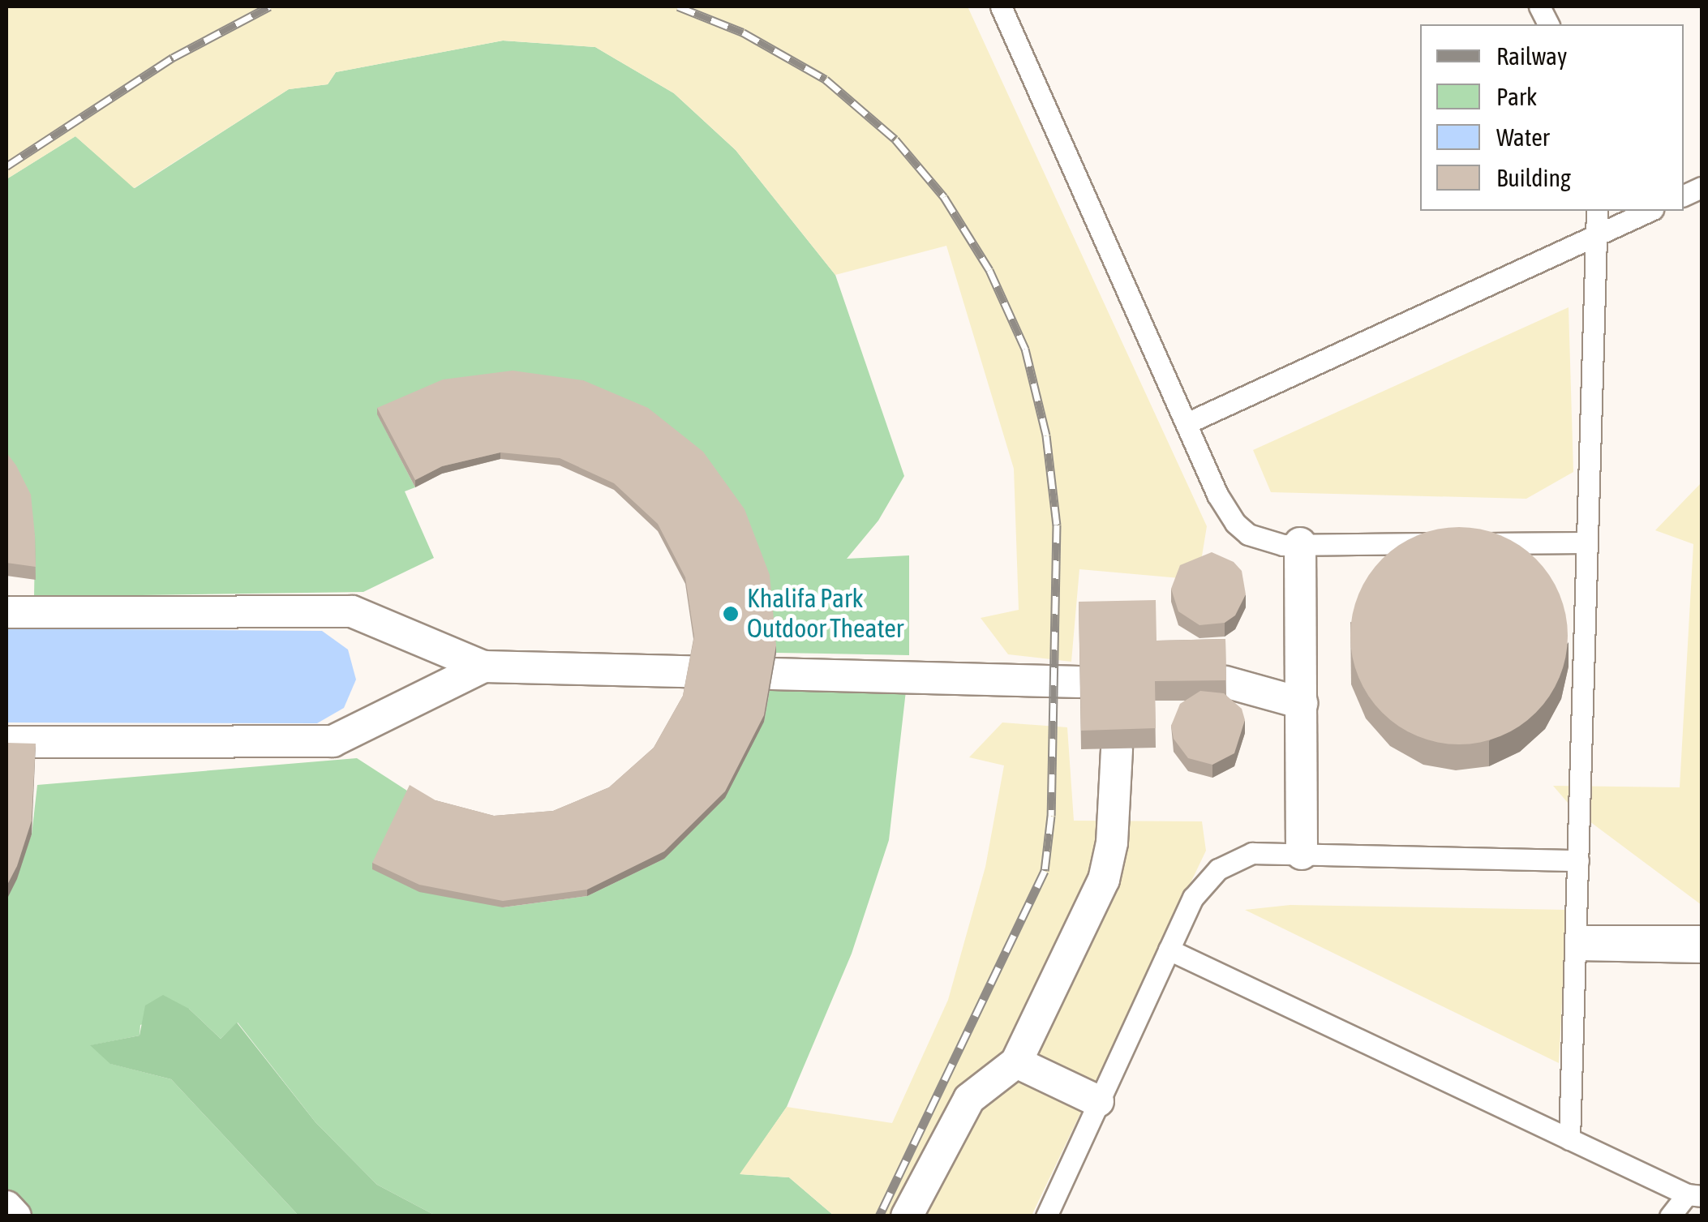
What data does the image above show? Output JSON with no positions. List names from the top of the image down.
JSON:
{
  "places": ["Khalifa Park Outdoor Theater"],
  "legend": [
    "Railway",
    "Park",
    "Water",
    "Building"
  ]
}
